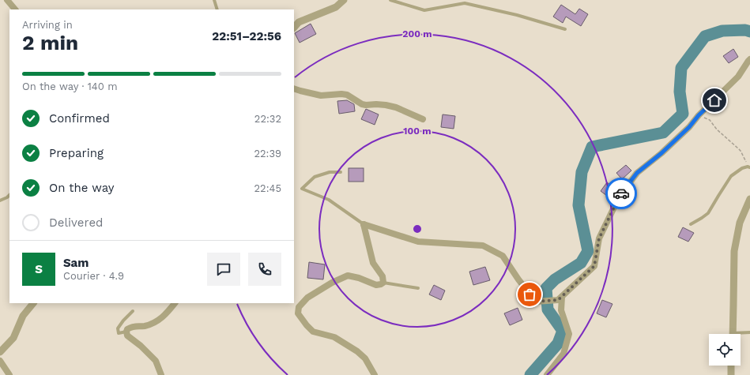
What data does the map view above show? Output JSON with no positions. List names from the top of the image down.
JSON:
{
  "page": {
    "heading": ["2 min", "Arriving in", "22:51–22:56"],
    "panel": ["Sam", "Courier · 4.9"],
    "bar": "On the way · 140 m",
    "list": [
      ["Confirmed", "22:32"],
      ["Preparing", "22:39"],
      ["On the way", "22:45"],
      "Delivered"
    ],
    "round": "S"
  },
  "rings": ["200 m", "100 m"]
}
